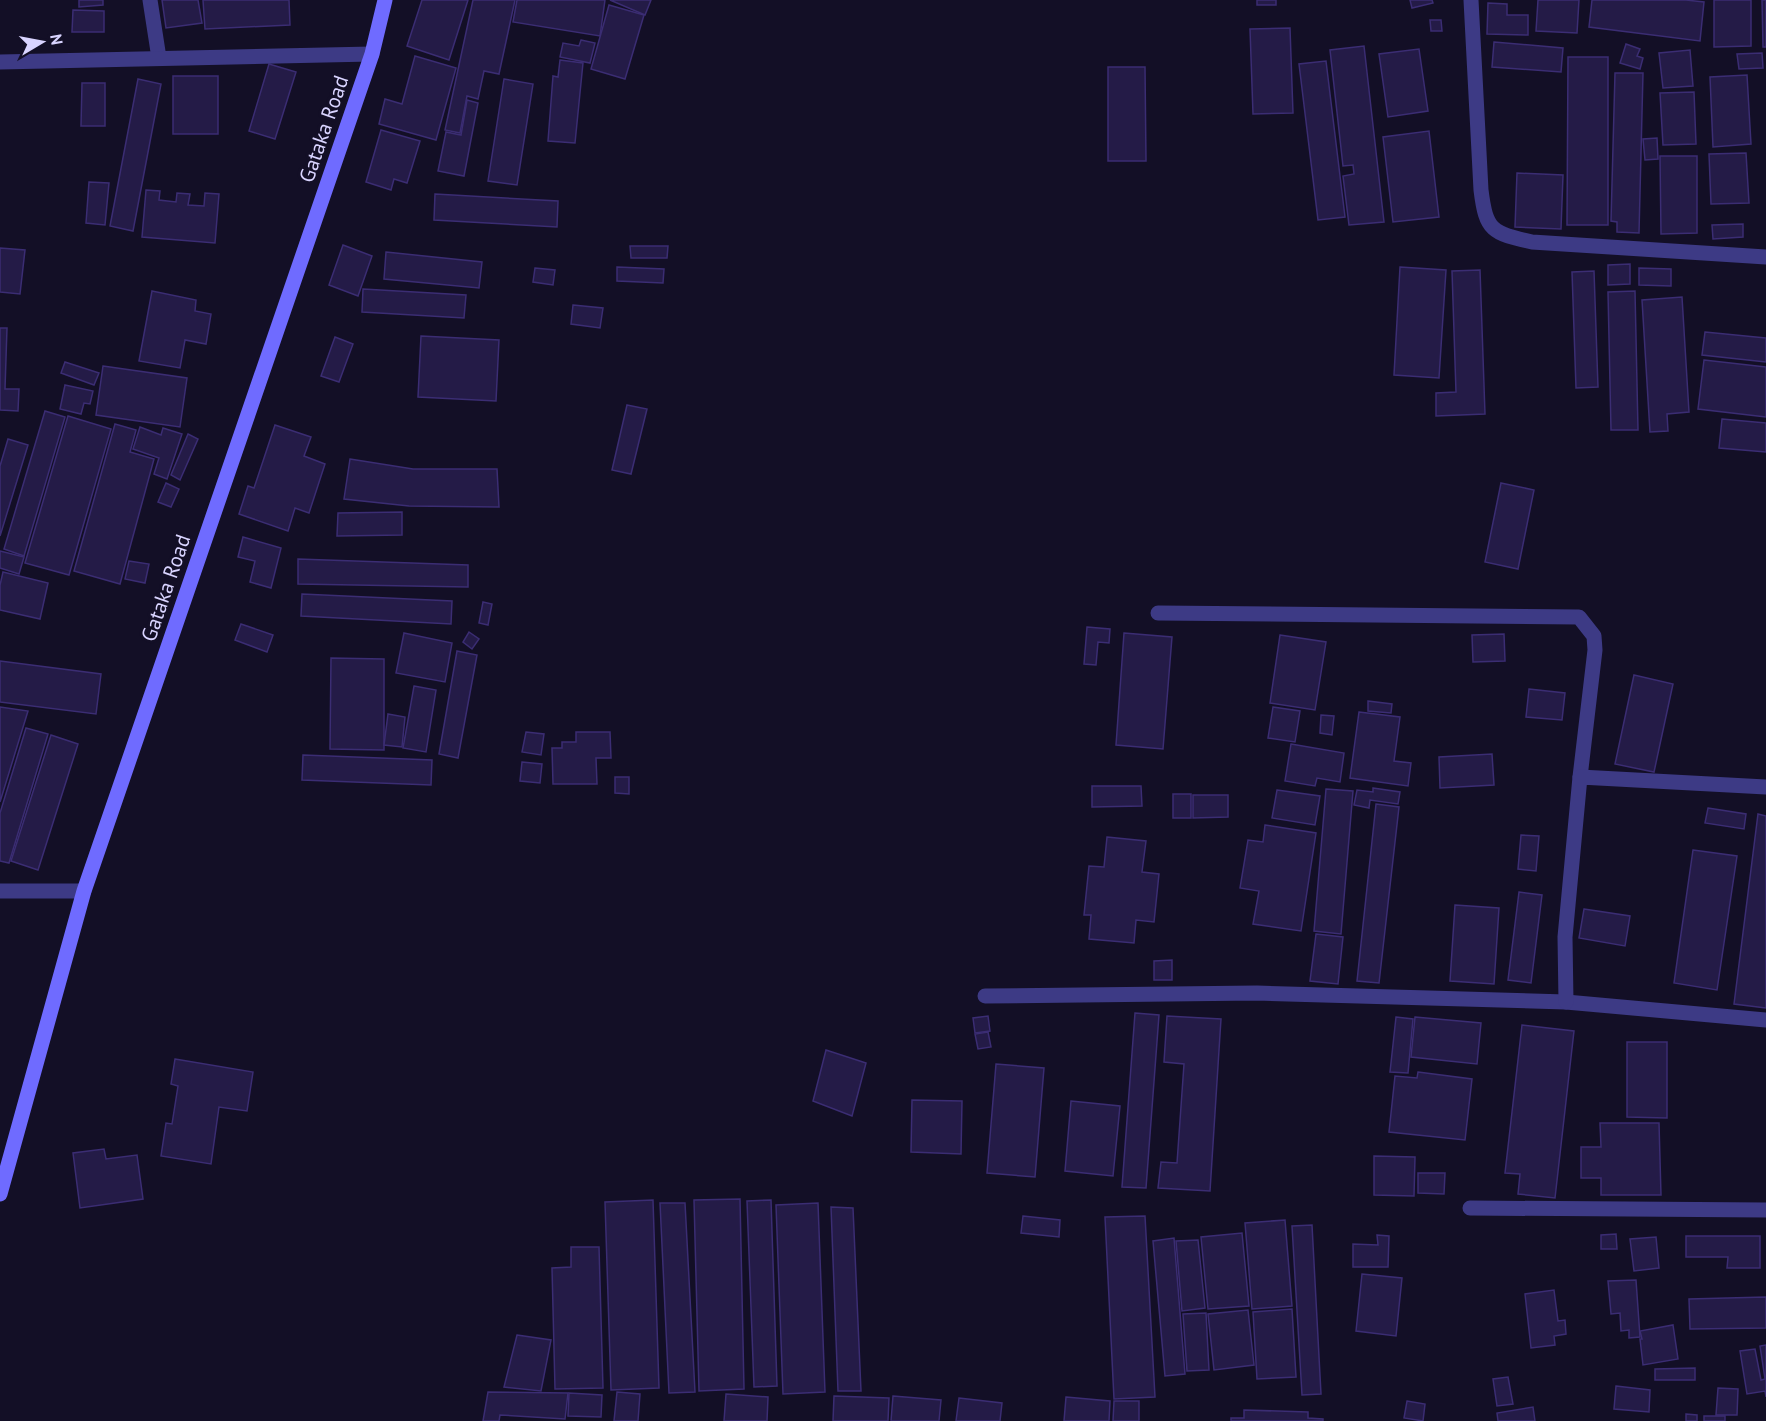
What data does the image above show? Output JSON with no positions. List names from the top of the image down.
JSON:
{
  "streets": {
    "street": ["Gataka Road"]
  },
  "north": "right"
}
